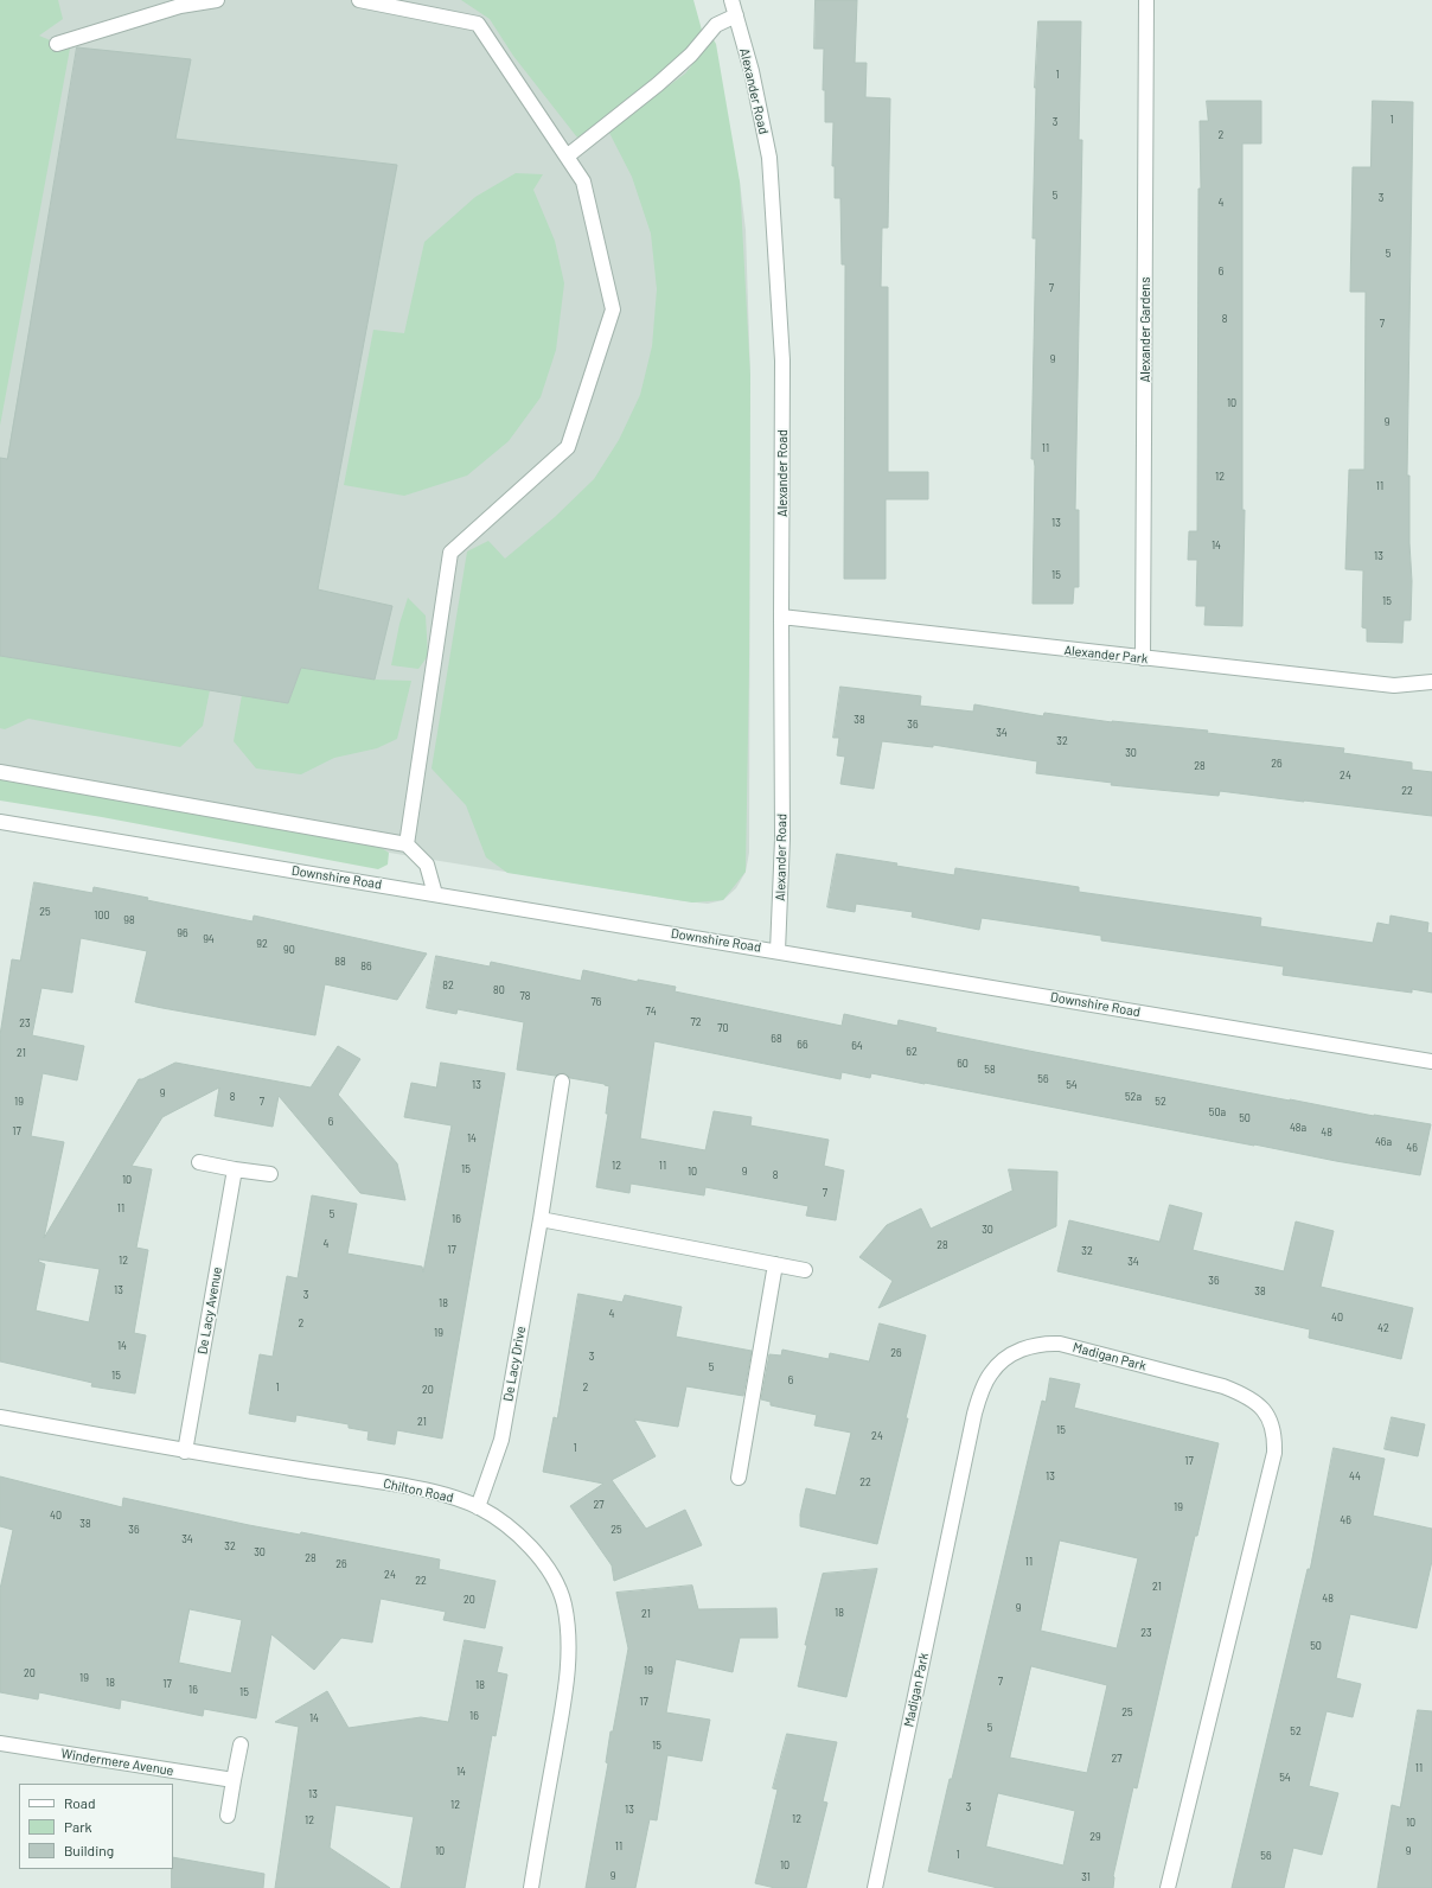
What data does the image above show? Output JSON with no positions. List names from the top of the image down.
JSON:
{
  "streets": {
    "street": [
      "Alexander Road",
      "Alexander Gardens",
      "Alexander Park",
      "Downshire Road",
      "De Lacy Avenue",
      "Madigan Park",
      "De Lacy Drive",
      "Chilton Road",
      "Windermere Avenue"
    ]
  },
  "crossings": [
    ["Alexander Road", "Alexander Park"],
    ["Alexander Road", "Downshire Road"],
    ["Alexander Gardens", "Alexander Park"],
    ["De Lacy Avenue", "Chilton Road"],
    ["De Lacy Drive", "Chilton Road"]
  ],
  "house_numbers": [
    "1",
    "1",
    "3",
    "2",
    "5",
    "3",
    "4",
    "5",
    "6",
    "7",
    "8",
    "7",
    "9",
    "10",
    "9",
    "11",
    "12",
    "11",
    "13",
    "14",
    "13",
    "15",
    "15",
    "38",
    "36",
    "34",
    "32",
    "30",
    "26",
    "28",
    "24",
    "22",
    "25",
    "100",
    "98",
    "96",
    "94",
    "92",
    "90",
    "88",
    "86",
    "82",
    "80",
    "78",
    "76",
    "74",
    "72",
    "23",
    "70",
    "68",
    "66",
    "64",
    "62",
    "21",
    "60",
    "58",
    "56",
    "13",
    "54",
    "9",
    "8",
    "52a",
    "19",
    "7",
    "52",
    "50a",
    "50",
    "6",
    "48a",
    "17",
    "48",
    "14",
    "46a",
    "46",
    "12",
    "11",
    "15",
    "10",
    "9",
    "8",
    "10",
    "7",
    "11",
    "5",
    "16",
    "30",
    "4",
    "28",
    "17",
    "32",
    "12",
    "34",
    "36",
    "13",
    "38",
    "3",
    "18",
    "4",
    "40",
    "2",
    "42",
    "19",
    "14",
    "26",
    "3",
    "5",
    "15",
    "6",
    "1",
    "2",
    "20",
    "21",
    "15",
    "24",
    "1",
    "17",
    "13",
    "44",
    "22",
    "27",
    "19",
    "40",
    "46",
    "38",
    "36",
    "25",
    "34",
    "32",
    "30",
    "28",
    "11",
    "26",
    "24",
    "22",
    "21",
    "48",
    "20",
    "9",
    "18",
    "21",
    "23",
    "50",
    "19",
    "20",
    "19",
    "7",
    "18",
    "17",
    "18",
    "16",
    "15",
    "17",
    "25",
    "16",
    "14",
    "5",
    "52",
    "15",
    "27",
    "11",
    "14",
    "54",
    "13",
    "12",
    "3",
    "13",
    "12",
    "12",
    "10",
    "29",
    "11",
    "10",
    "9",
    "1",
    "56",
    "10",
    "9",
    "31"
  ],
  "legend": ["Road", "Park", "Building"]
}
